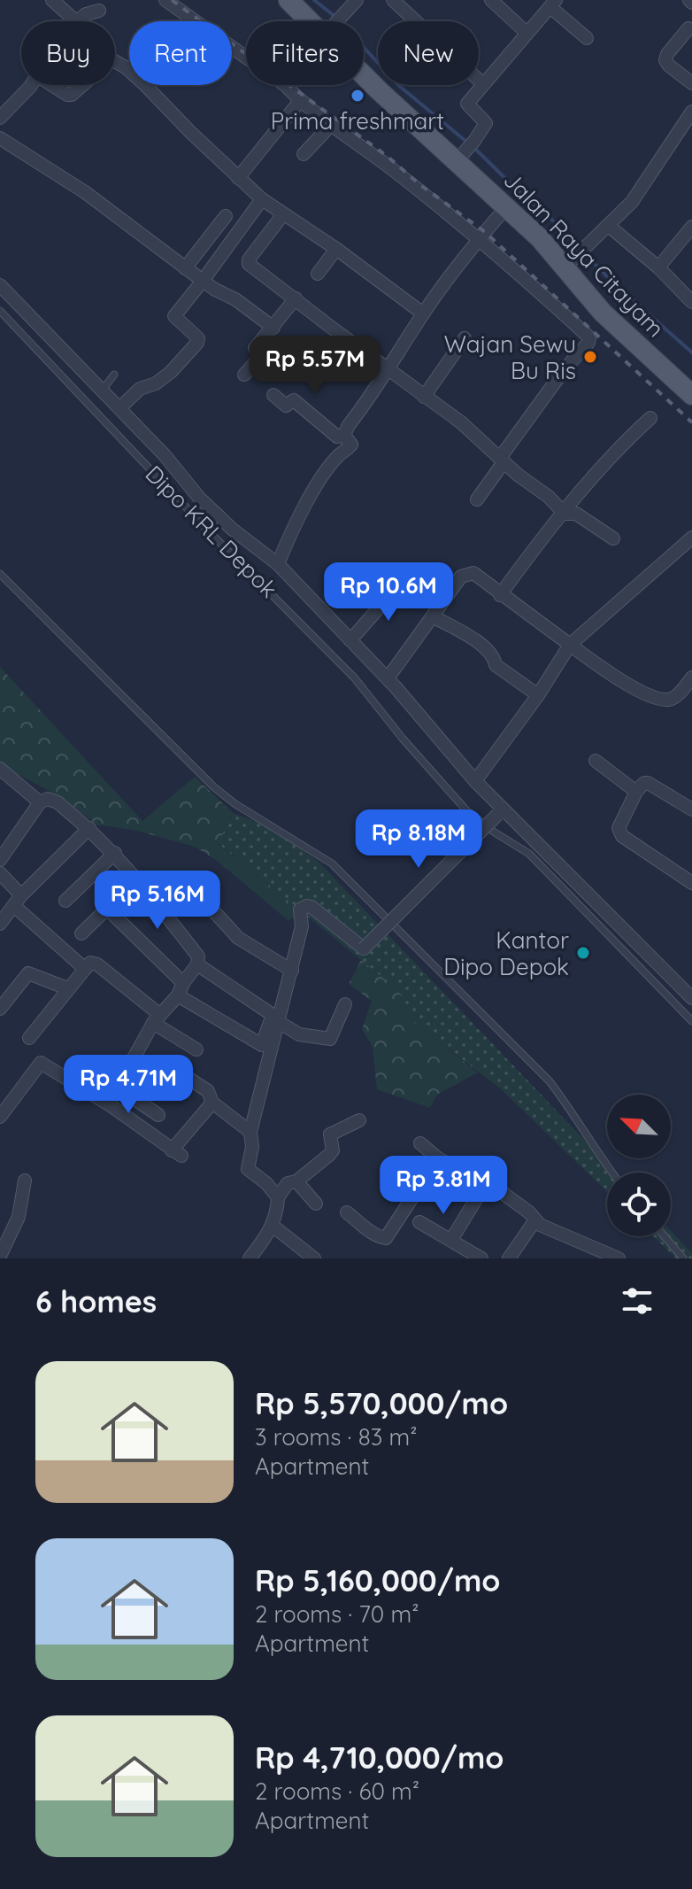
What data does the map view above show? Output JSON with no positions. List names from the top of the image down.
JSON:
{
  "streets": {
    "main road": ["Jalan Raya Citayam"],
    "lane": ["Dipo KRL Depok"]
  },
  "places": ["Prima freshmart", "Wajan Sewu Bu Ris", "Kantor Dipo Depok"],
  "north": "top left",
  "page": {
    "chip": [
      "Buy",
      "Rent",
      "Filters",
      "New"
    ],
    "price": [
      "Rp 5.57M",
      "Rp 10.6M",
      "Rp 8.18M",
      "Rp 5.16M",
      "Rp 4.71M",
      "Rp 3.81M"
    ],
    "heading": "6 homes",
    "list": [
      {
        "name": "Rp 5,570,000/mo",
        "note": "3 rooms · 83 m² · Apartment"
      },
      {
        "name": "Rp 5,160,000/mo",
        "note": "2 rooms · 70 m² · Apartment"
      },
      {
        "name": "Rp 4,710,000/mo",
        "note": "2 rooms · 60 m² · Apartment"
      }
    ]
  }
}
